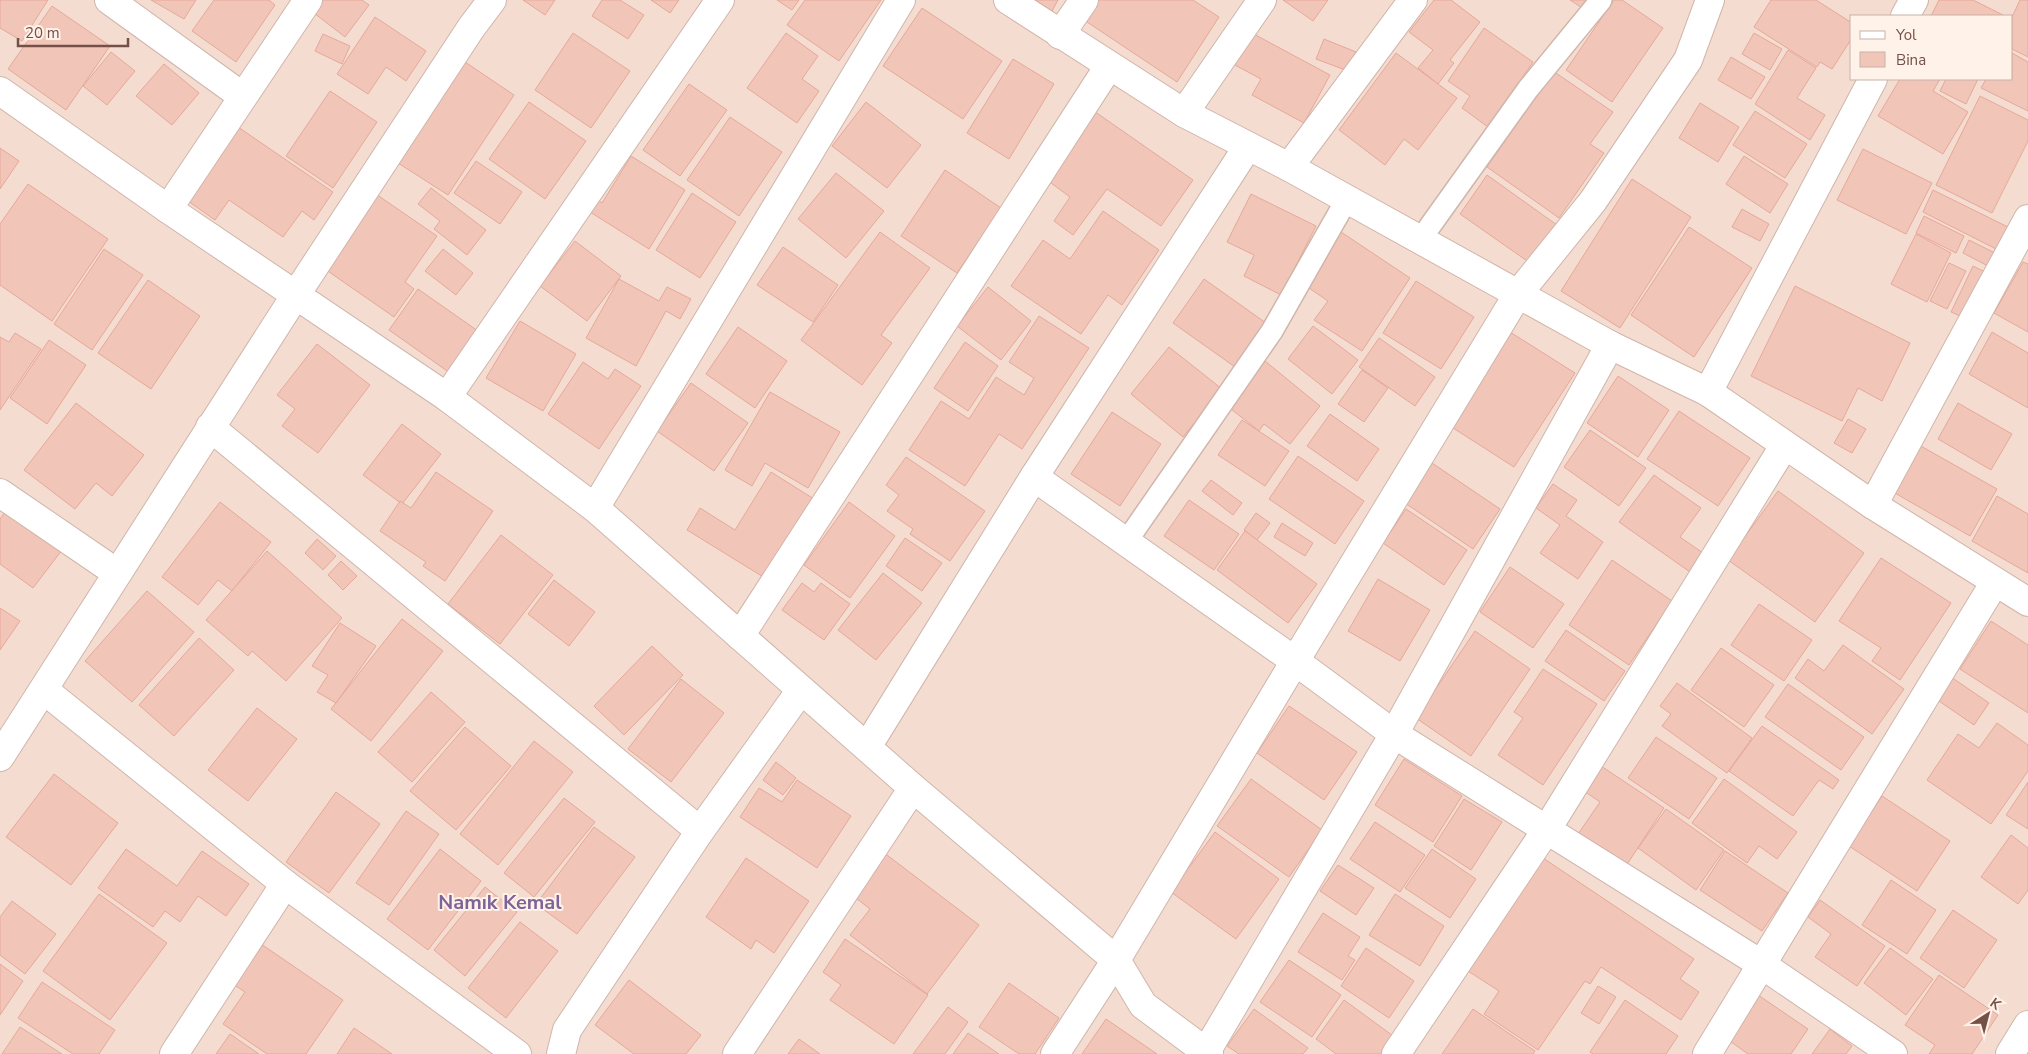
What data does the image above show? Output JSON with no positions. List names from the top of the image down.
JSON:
{
  "districts": ["Namık Kemal"],
  "legend": ["Yol", "Bina"],
  "scale_bar": "20 m",
  "north": "top right"
}
